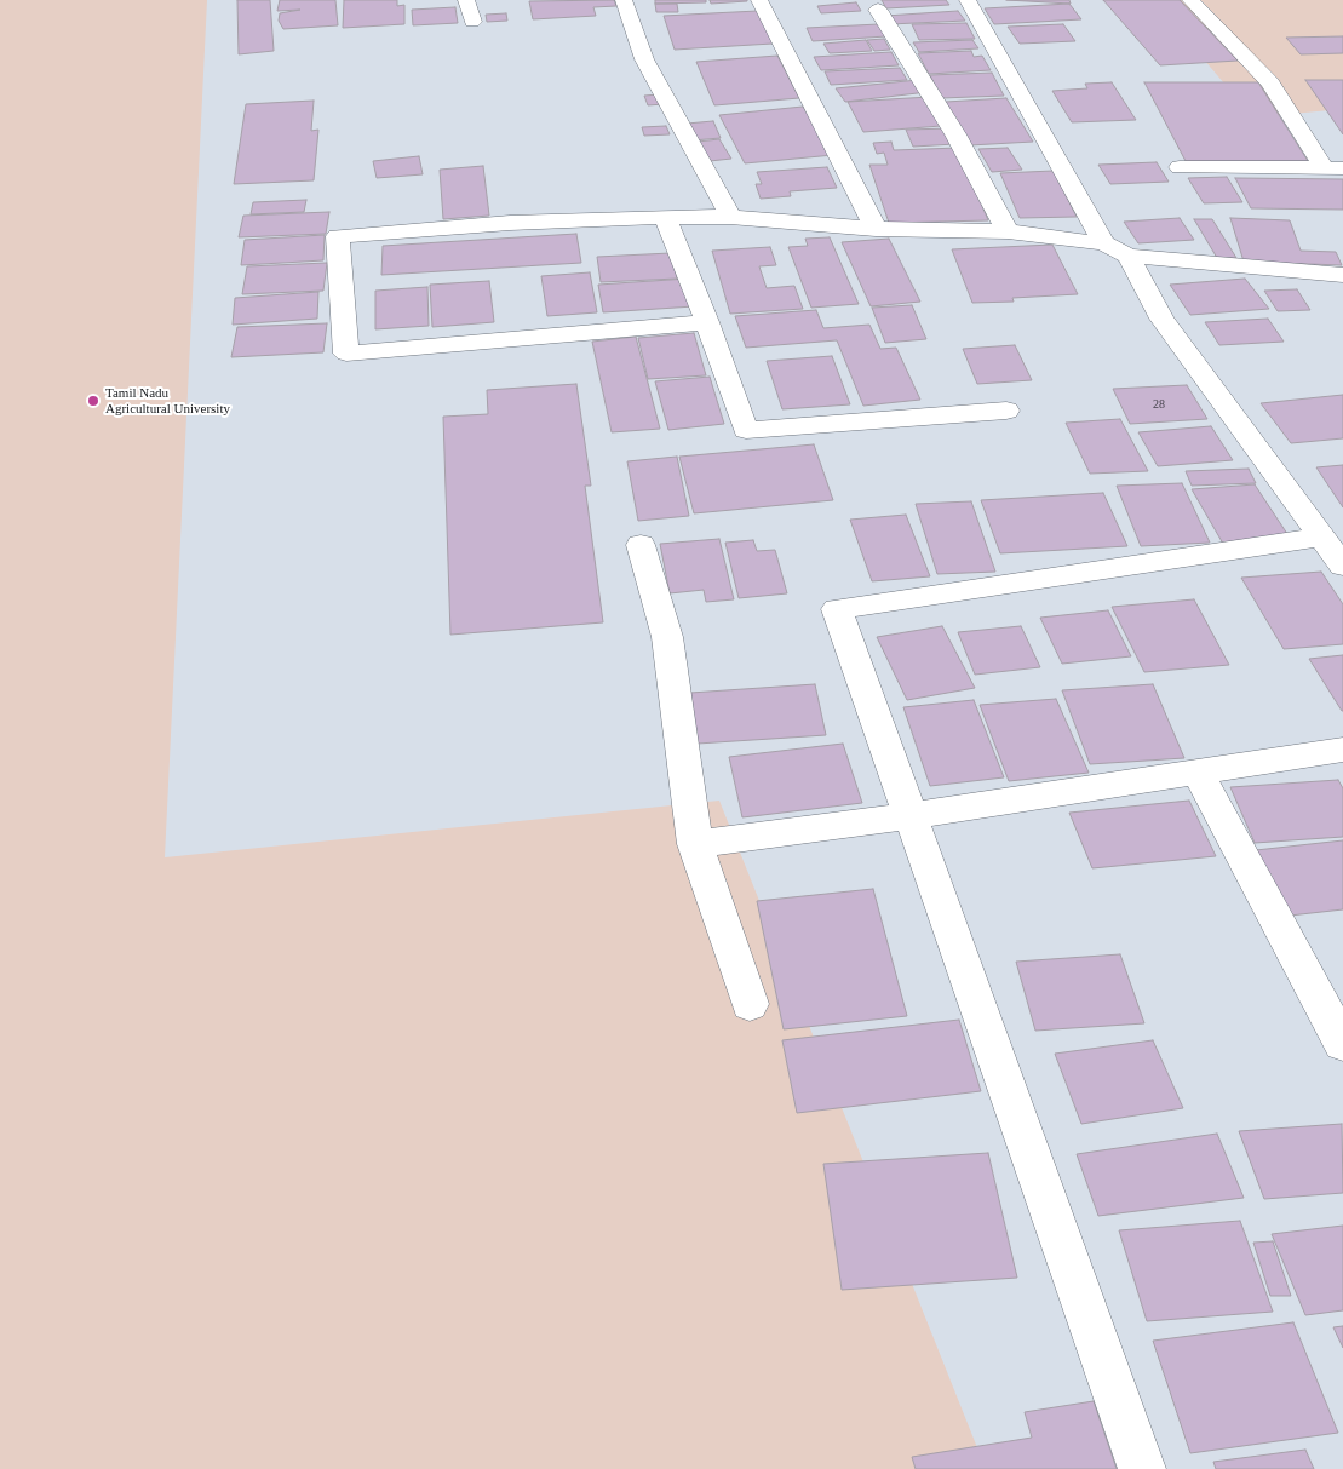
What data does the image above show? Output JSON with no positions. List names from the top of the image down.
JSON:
{
  "places": ["Tamil Nadu Agricultural University"],
  "house_numbers": ["28"]
}
